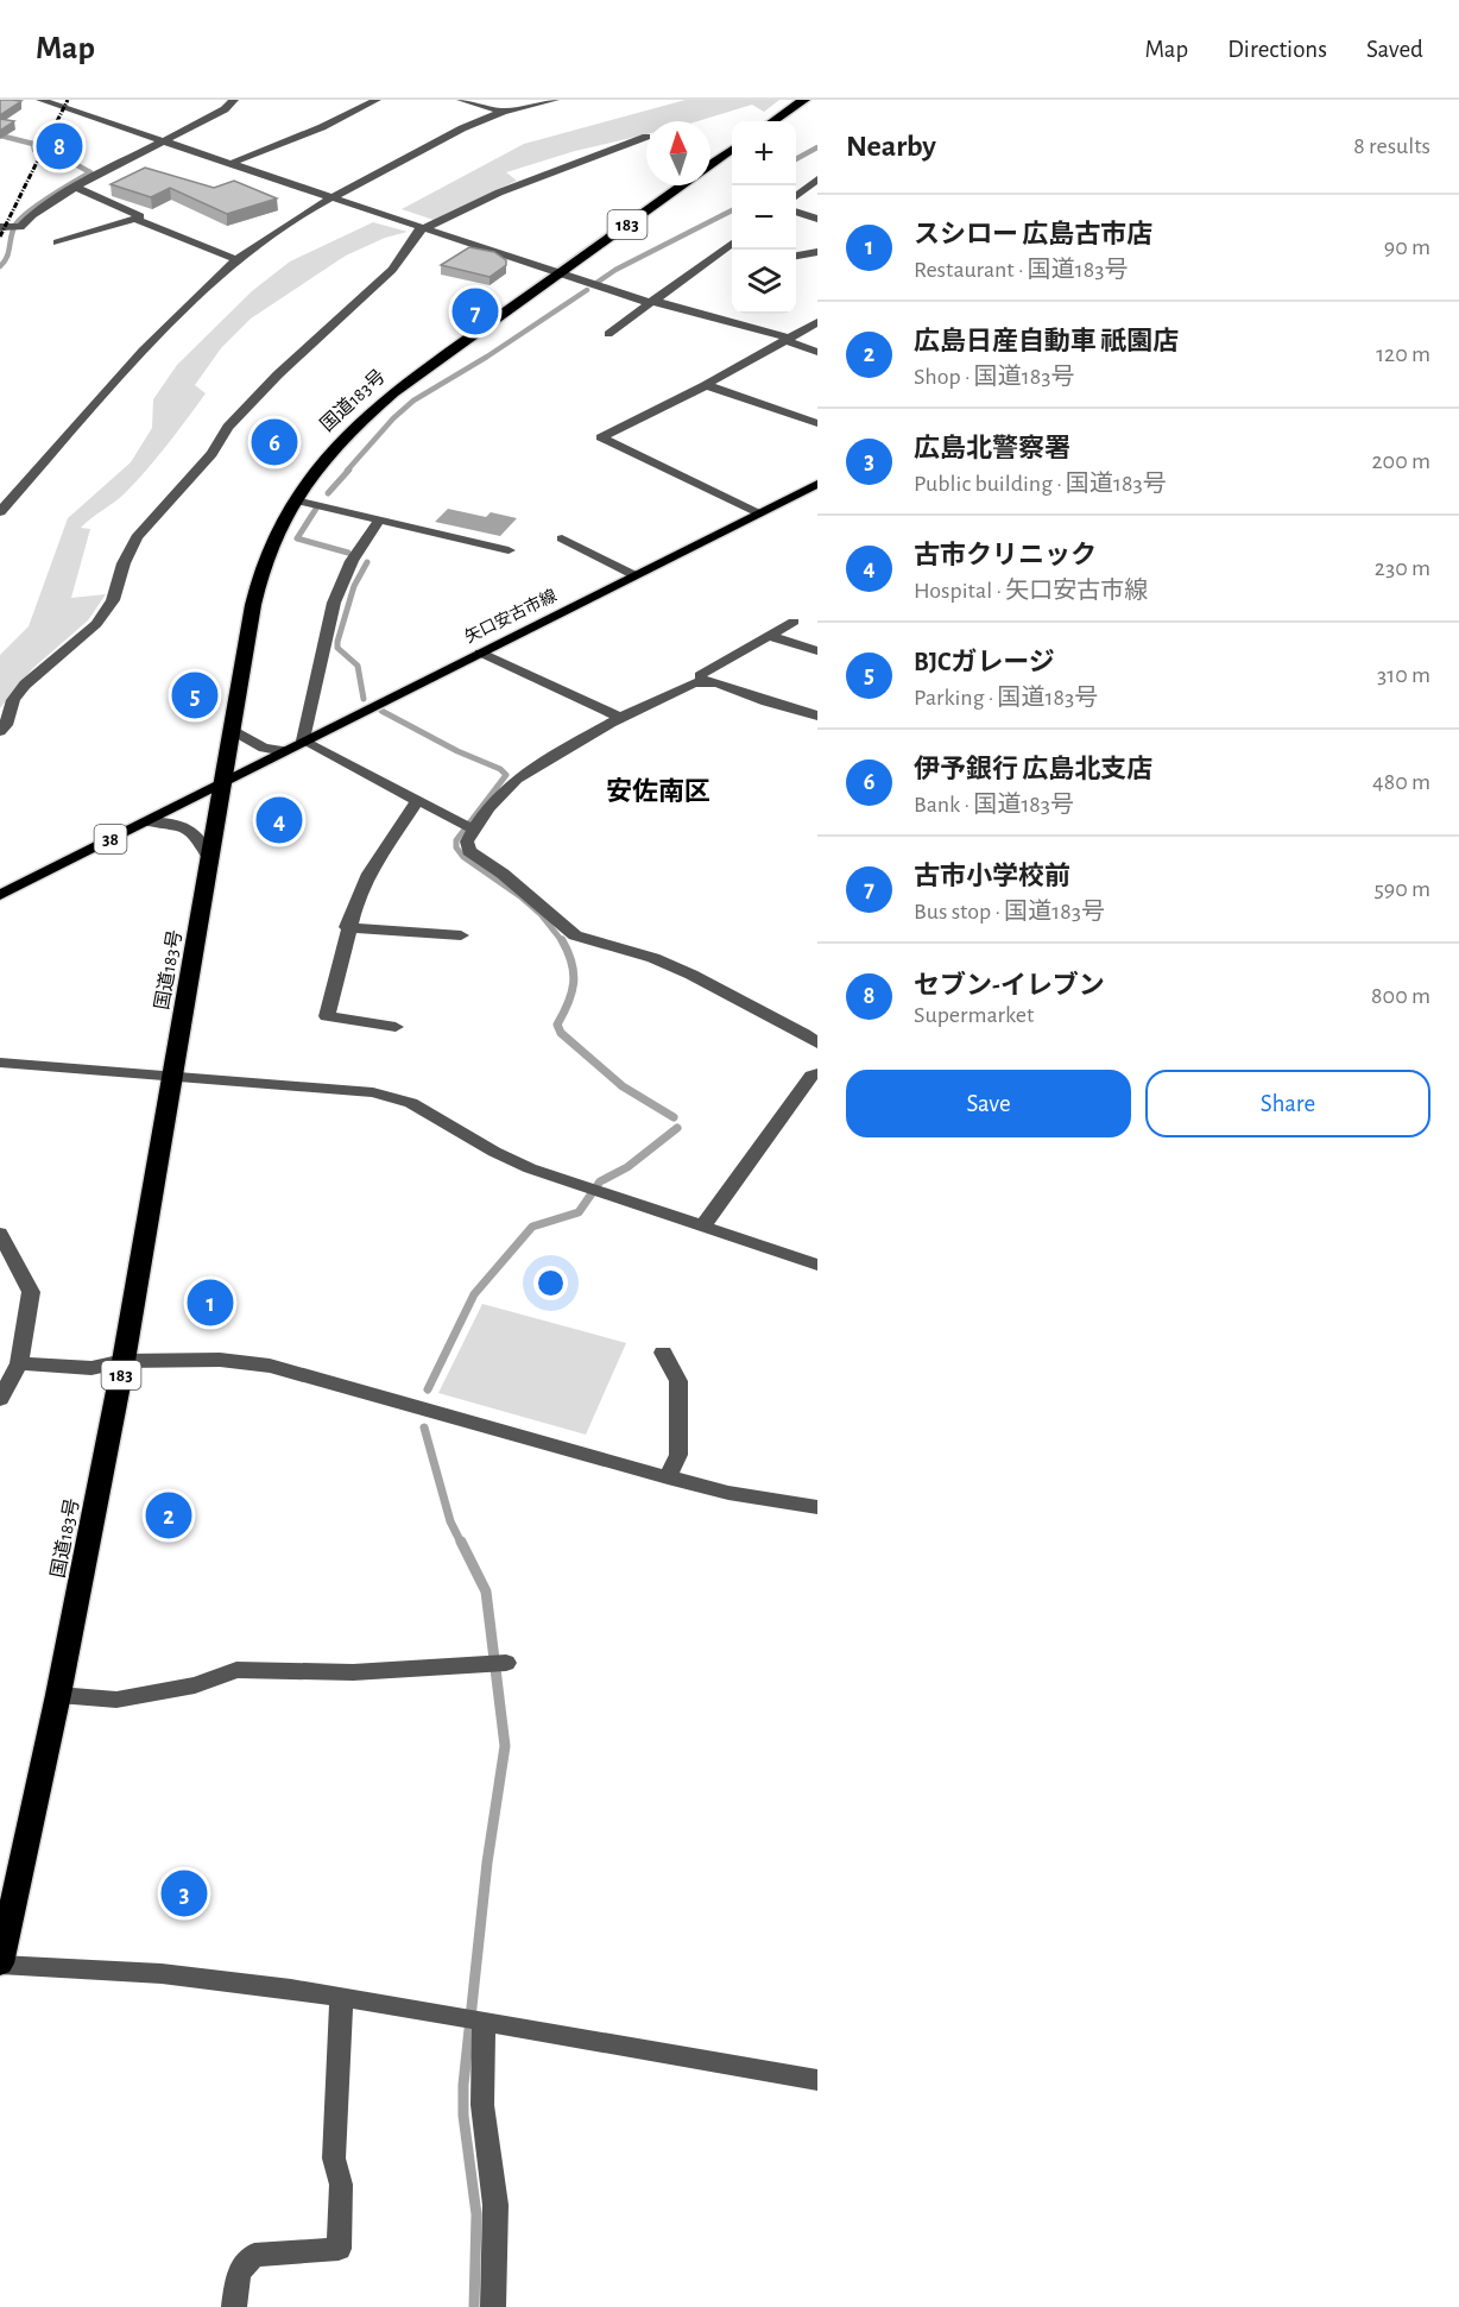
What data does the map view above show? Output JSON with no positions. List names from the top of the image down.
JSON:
{
  "streets": {
    "highway": ["183", "国道183号"],
    "main road": ["矢口安古市線", "38"]
  },
  "crossings": [
    ["国道183号", "矢口安古市線"],
    ["国道183号", "38"],
    ["矢口安古市線", "38"]
  ],
  "districts": ["安佐南区"],
  "north": "top",
  "page": {
    "header": "Map",
    "nav": ["Map", "Directions", "Saved"],
    "heading": ["Nearby", "8 results"],
    "pins": [
      "8",
      "7",
      "6",
      "5",
      "4",
      "1",
      "2",
      "3"
    ],
    "map_buttons": ["+", "−"],
    "list": [
      {
        "mark": "1",
        "name": "スシロー 広島古市店",
        "note": "Restaurant · 国道183号",
        "value": "90 m"
      },
      {
        "mark": "2",
        "name": "広島日産自動車 祇園店",
        "note": "Shop · 国道183号",
        "value": "120 m"
      },
      {
        "mark": "3",
        "name": "広島北警察署",
        "note": "Public building · 国道183号",
        "value": "200 m"
      },
      {
        "mark": "4",
        "name": "古市クリニック",
        "note": "Hospital · 矢口安古市線",
        "value": "230 m"
      },
      {
        "mark": "5",
        "name": "BJCガレージ",
        "note": "Parking · 国道183号",
        "value": "310 m"
      },
      {
        "mark": "6",
        "name": "伊予銀行 広島北支店",
        "note": "Bank · 国道183号",
        "value": "480 m"
      },
      {
        "mark": "7",
        "name": "古市小学校前",
        "note": "Bus stop · 国道183号",
        "value": "590 m"
      },
      {
        "mark": "8",
        "name": "セブン-イレブン",
        "note": "Supermarket",
        "value": "800 m"
      }
    ],
    "buttons": ["Save", "Share"]
  }
}
